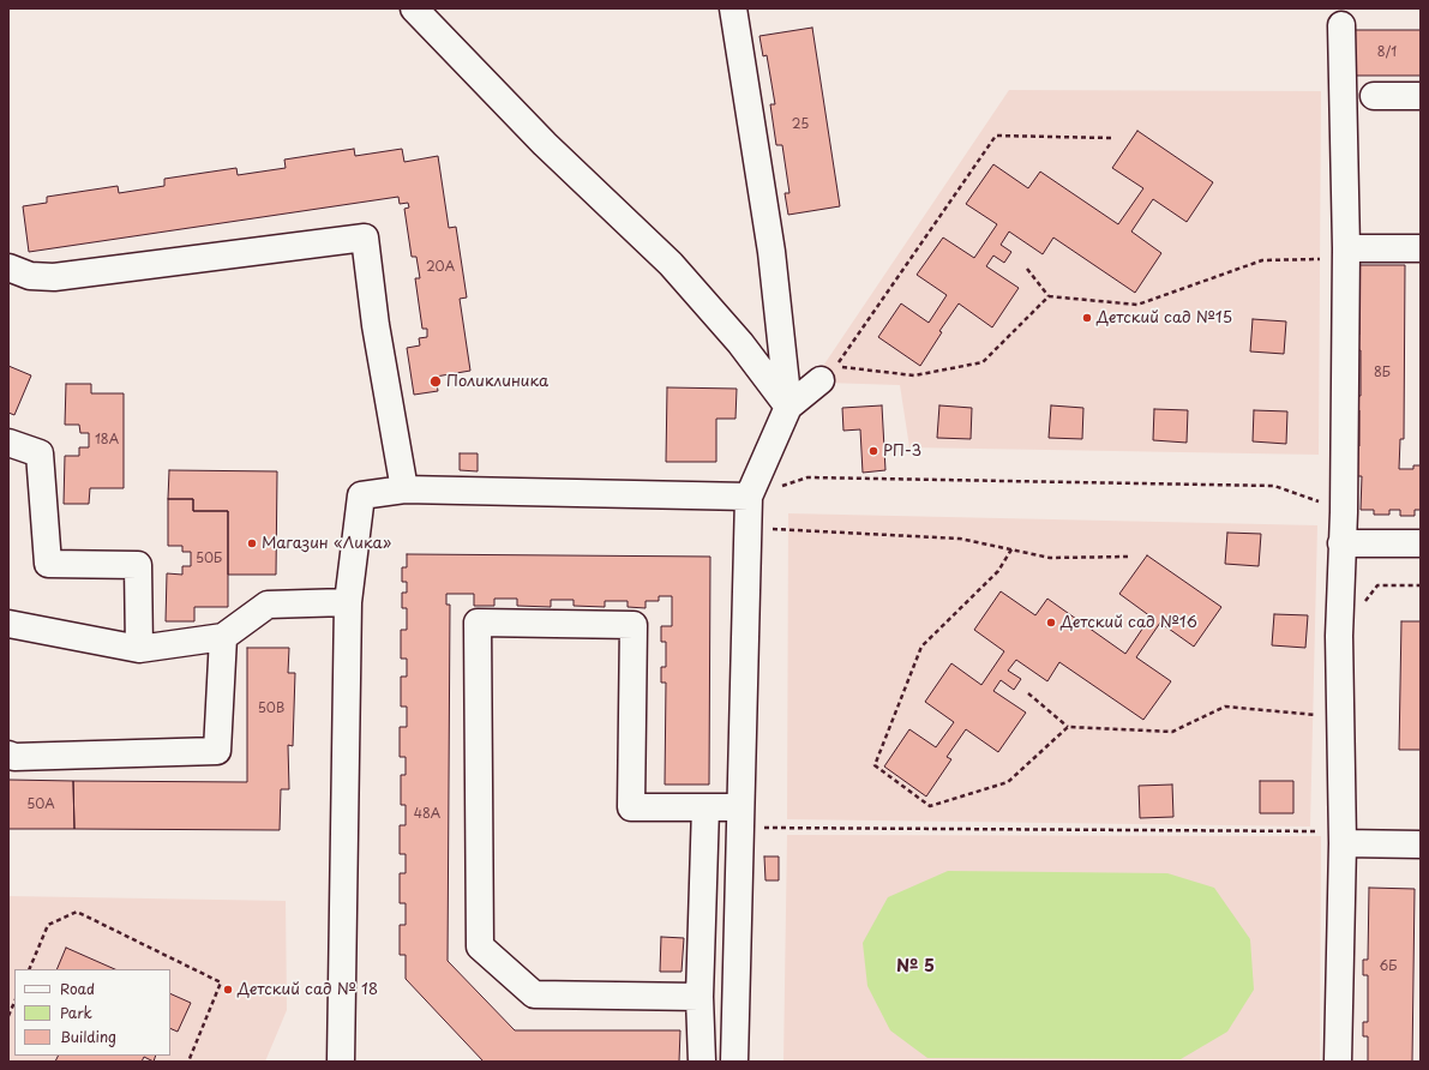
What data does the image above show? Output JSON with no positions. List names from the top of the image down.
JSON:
{
  "districts": ["№ 5"],
  "places": [
    "Детский сад №15",
    "Поликлиника",
    "РП-3",
    "Магазин «Лика»",
    "Детский сад №16",
    "Детский сад № 18"
  ],
  "house_numbers": [
    "8/1",
    "25",
    "20А",
    "8Б",
    "18А",
    "50Б",
    "50В",
    "50А",
    "48А",
    "6Б"
  ],
  "legend": ["Road", "Park", "Building"]
}
